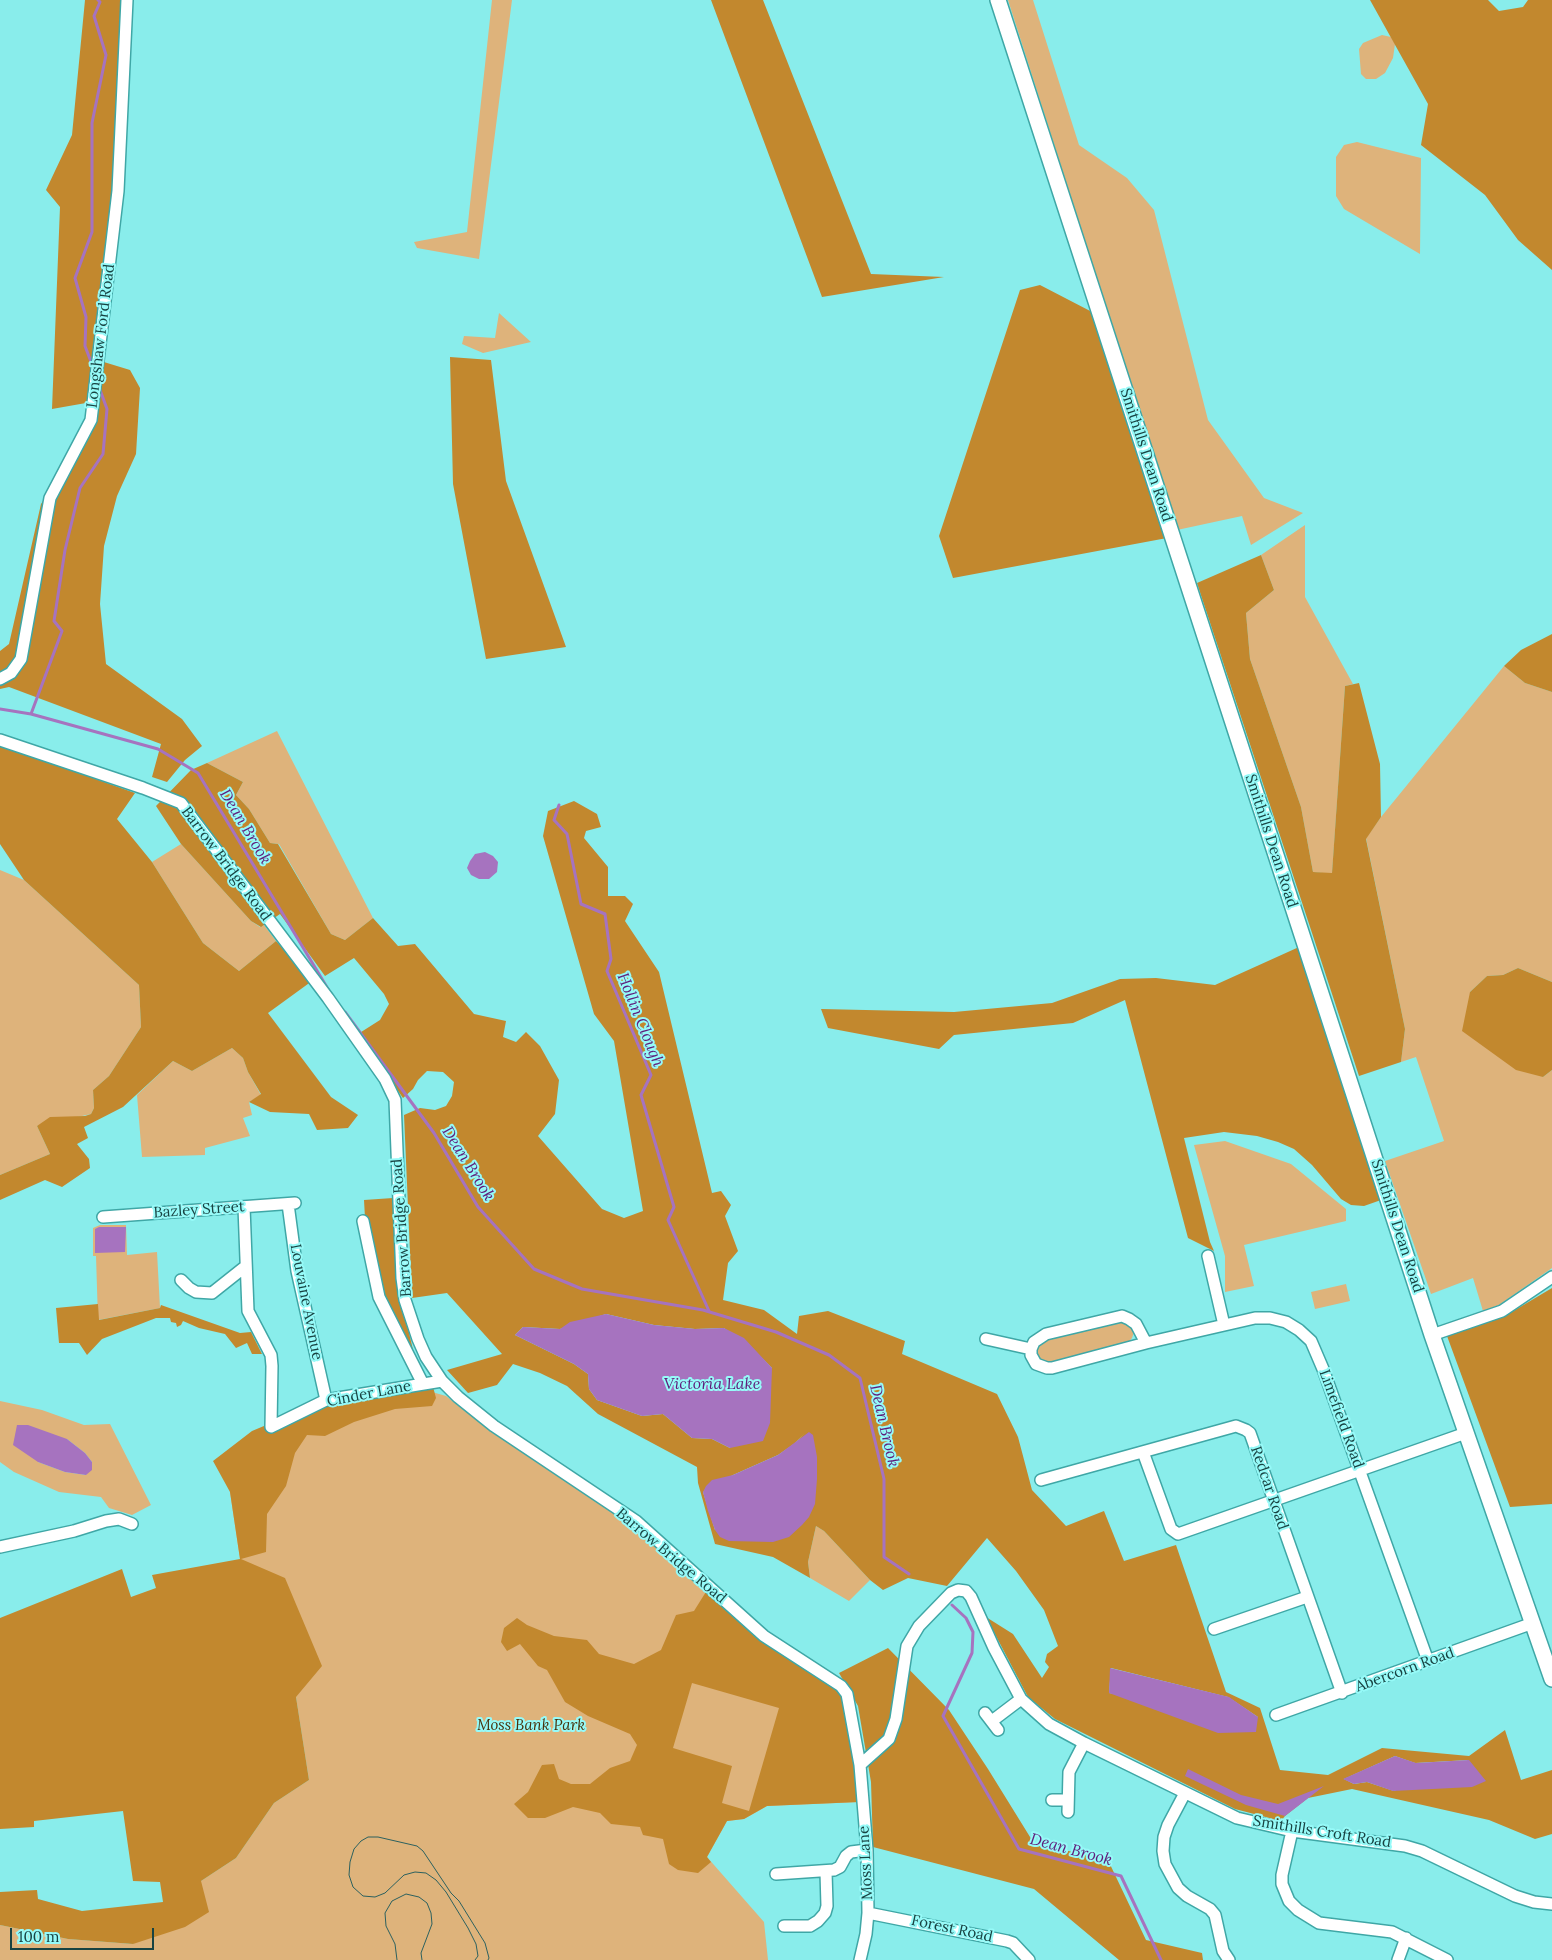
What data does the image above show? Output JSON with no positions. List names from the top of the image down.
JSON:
{
  "streets": {
    "street": [
      "Longshaw Ford Road",
      "Smithills Dean Road",
      "Barrow Bridge Road",
      "Bazley Street",
      "Louvaine Avenue",
      "Cinder Lane",
      "Limefield Road",
      "Redcar Road",
      "Abercorn Road",
      "Smithills Croft Road",
      "Moss Lane",
      "Forest Road"
    ]
  },
  "crossings": [
    ["Smithills Dean Road", "Abercorn Road"],
    ["Barrow Bridge Road", "Cinder Lane"],
    ["Barrow Bridge Road", "Smithills Croft Road"],
    ["Barrow Bridge Road", "Moss Lane"],
    ["Bazley Street", "Louvaine Avenue"],
    ["Louvaine Avenue", "Cinder Lane"],
    ["Limefield Road", "Abercorn Road"],
    ["Redcar Road", "Abercorn Road"],
    ["Smithills Croft Road", "Moss Lane"],
    ["Moss Lane", "Forest Road"]
  ],
  "water": ["Dean Brook", "Hollin Clough", "Victoria Lake"],
  "parks": ["Moss Bank Park"],
  "scale_bar": "100 m"
}
